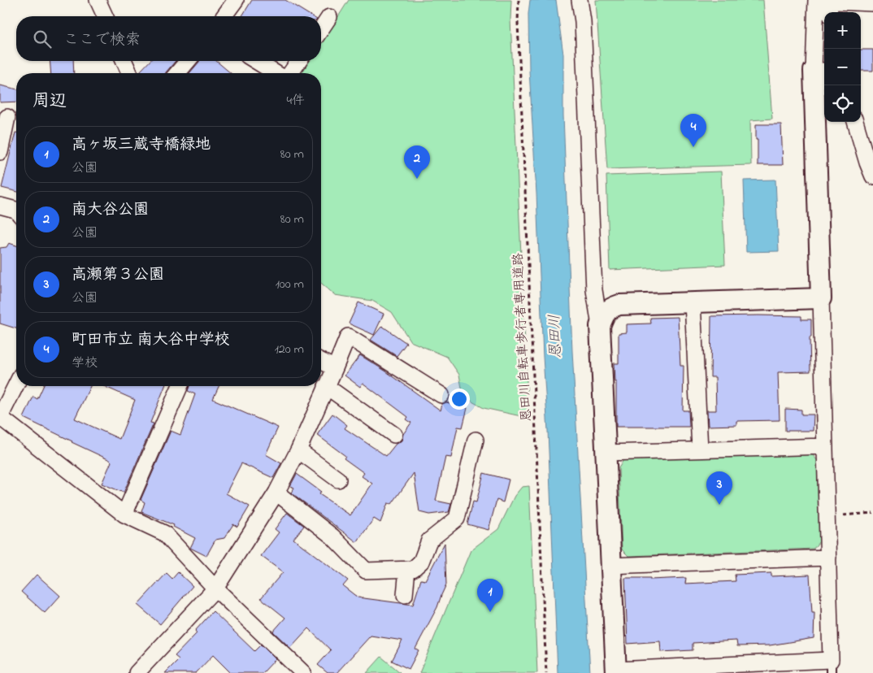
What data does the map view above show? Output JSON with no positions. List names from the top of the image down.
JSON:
{
  "streets": {
    "path": ["恩田川自転車歩行者専用道路"]
  },
  "water": ["恩田川"],
  "page": {
    "map_buttons": ["+", "−"],
    "search": "ここで検索",
    "heading": ["周辺", "4件"],
    "pins": [
      "4",
      "2",
      "3",
      "1"
    ],
    "list": [
      {
        "mark": "1",
        "name": "高ヶ坂三蔵寺橋緑地",
        "note": "公園",
        "value": "80 m"
      },
      {
        "mark": "2",
        "name": "南大谷公園",
        "note": "公園",
        "value": "80 m"
      },
      {
        "mark": "3",
        "name": "高瀬第３公園",
        "note": "公園",
        "value": "100 m"
      },
      {
        "mark": "4",
        "name": "町田市立 南大谷中学校",
        "note": "学校",
        "value": "120 m"
      }
    ]
  }
}
